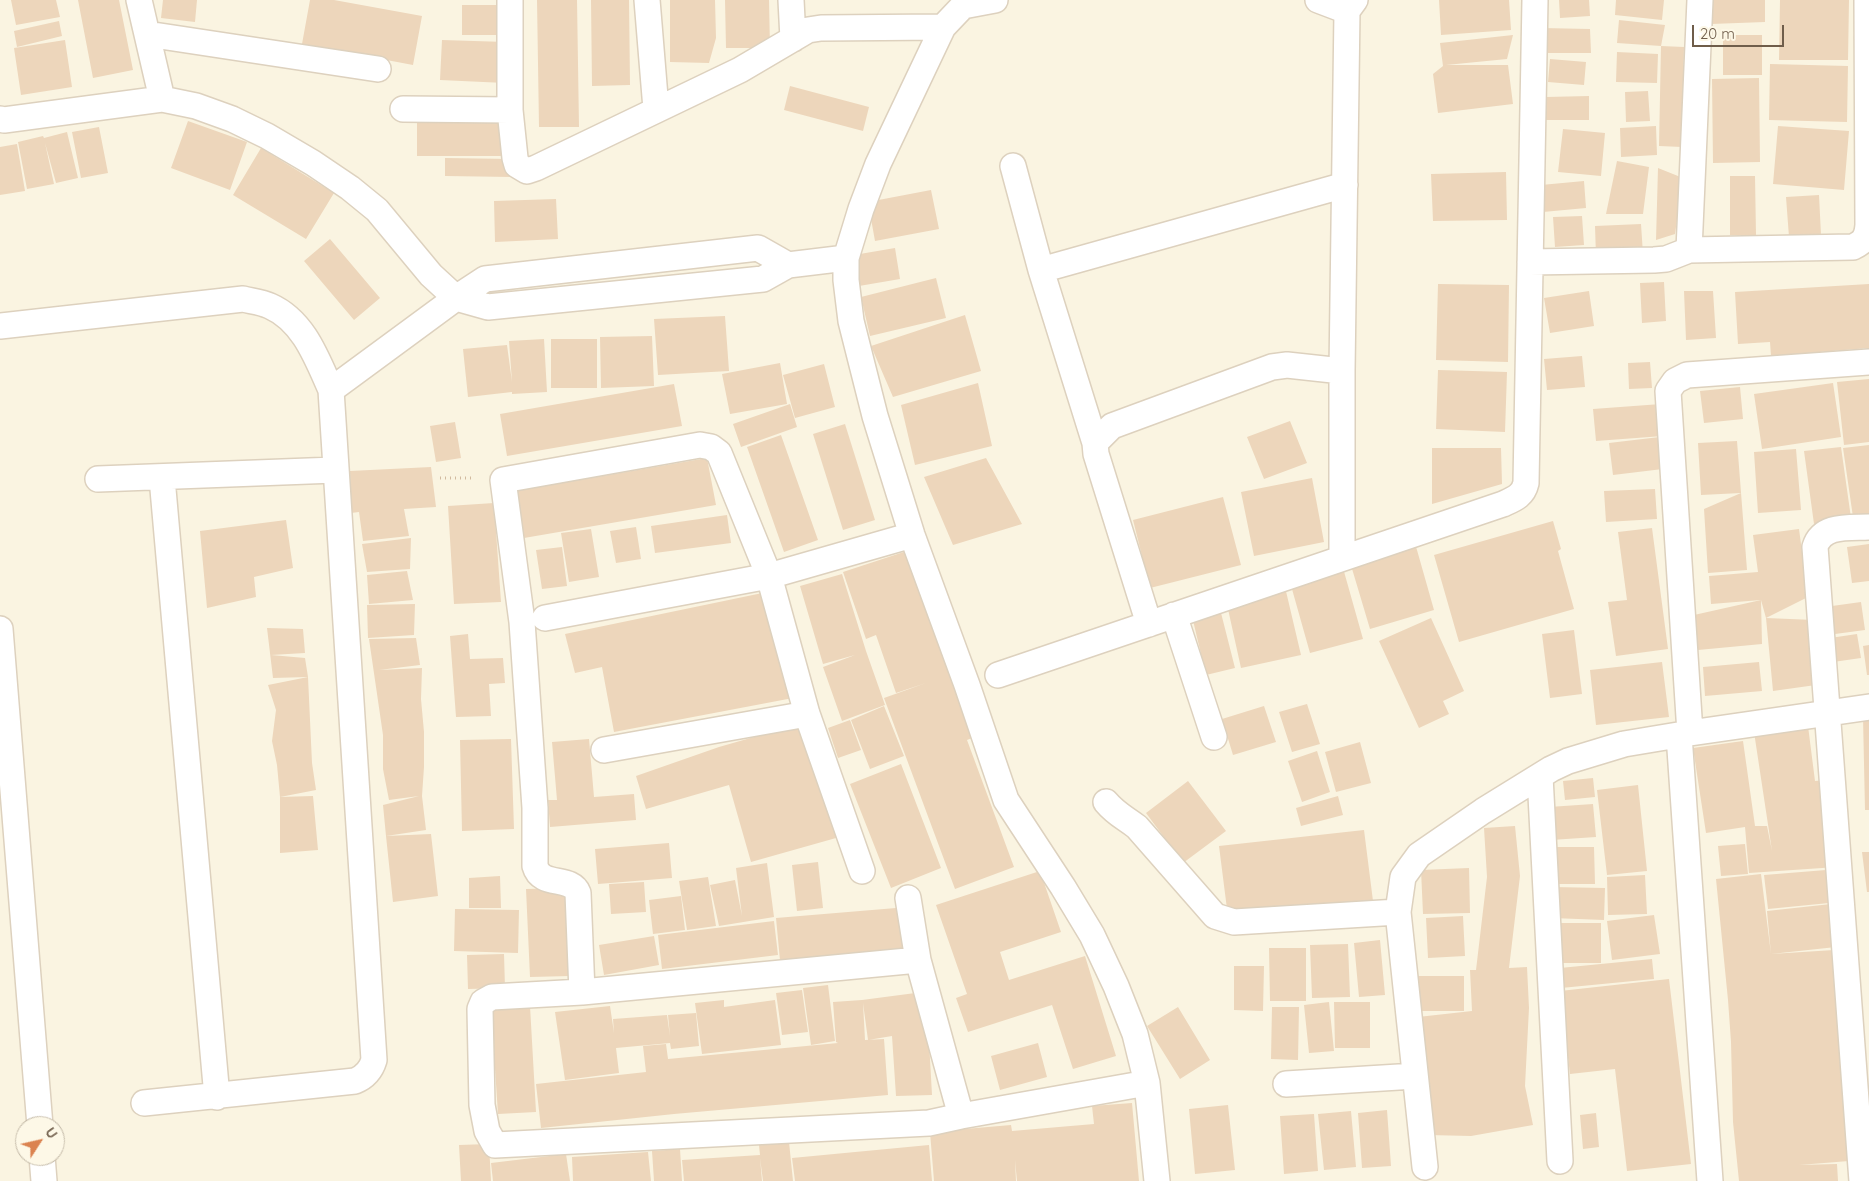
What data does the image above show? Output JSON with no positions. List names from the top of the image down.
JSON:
{
  "scale_bar": "20 m",
  "north": "top right"
}
